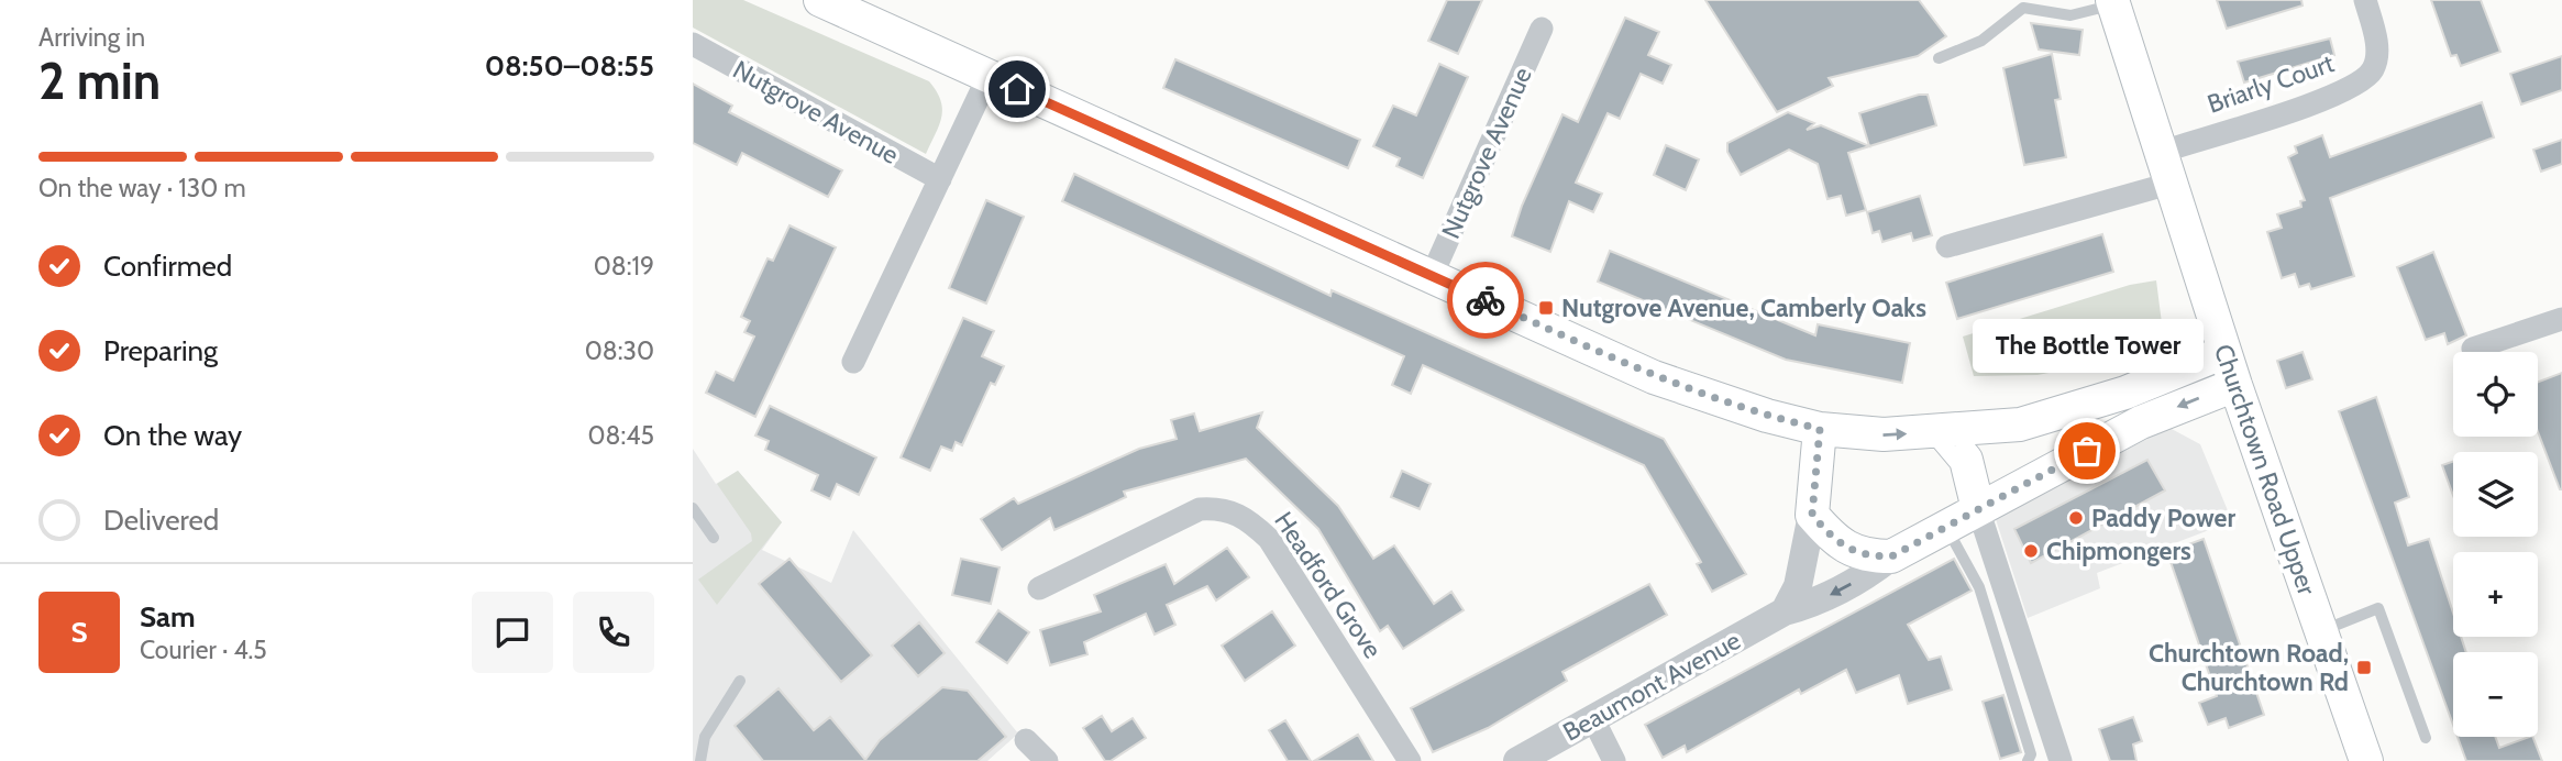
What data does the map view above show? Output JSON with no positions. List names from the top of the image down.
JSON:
{
  "streets": {
    "main road": ["Churchtown Road Upper", "Beaumont Avenue"],
    "street": ["Briarly Court", "Nutgrove Avenue", "Headford Grove"]
  },
  "crossings": [
    ["Briarly Court", "Churchtown Road Upper"],
    ["Churchtown Road Upper", "Beaumont Avenue"]
  ],
  "places": {
    "transit": ["Nutgrove Avenue, Camberly Oaks", "Churchtown Road, Churchtown Rd"],
    "other": ["The Bottle Tower", "Paddy Power", "Chipmongers"]
  },
  "page": {
    "heading": ["2 min", "Arriving in", "08:50–08:55"],
    "panel": ["Sam", "Courier · 4.5"],
    "bar": "On the way · 130 m",
    "list": [
      ["Confirmed", "08:19"],
      ["Preparing", "08:30"],
      ["On the way", "08:45"],
      "Delivered"
    ],
    "bubble": "The Bottle Tower",
    "map_buttons": ["+", "−"],
    "round": "S"
  }
}
